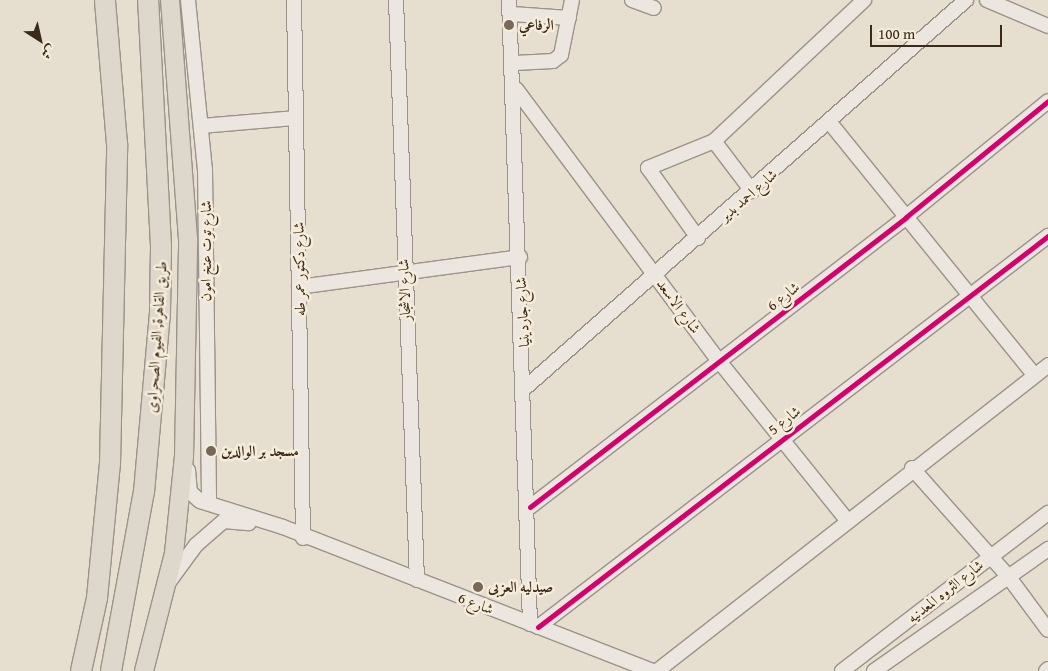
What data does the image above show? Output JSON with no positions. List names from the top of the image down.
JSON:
{
  "streets": {
    "highway": ["طريق القاهرة, الفيوم الصحراوى"],
    "street": [
      "شارع احمد بدير",
      "شارع توت عنخ امون",
      "شارع دكتور عمر طه",
      "شارع الاشجار",
      "شارع 6",
      "شارع الاسعد",
      "شارع جاردينيا",
      "شارع 5",
      "شارع الثروه المعدنيه"
    ]
  },
  "crossings": [
    ["شارع احمد بدير", "شارع الاسعد"],
    ["شارع احمد بدير", "شارع جاردينيا"],
    ["شارع توت عنخ امون", "شارع 6"],
    ["شارع دكتور عمر طه", "شارع 6"],
    ["شارع الاشجار", "شارع 6"],
    ["شارع 6", "شارع الاسعد"],
    ["شارع 6", "شارع جاردينيا"],
    ["شارع 6", "شارع 5"],
    ["شارع الاسعد", "شارع جاردينيا"],
    ["شارع الاسعد", "شارع 5"],
    ["شارع جاردينيا", "شارع 5"]
  ],
  "places": ["الرفاعي", "مسجد بر الوالدين", "صيدليه العزبى"],
  "scale_bar": "100 m",
  "north": "bottom right"
}
